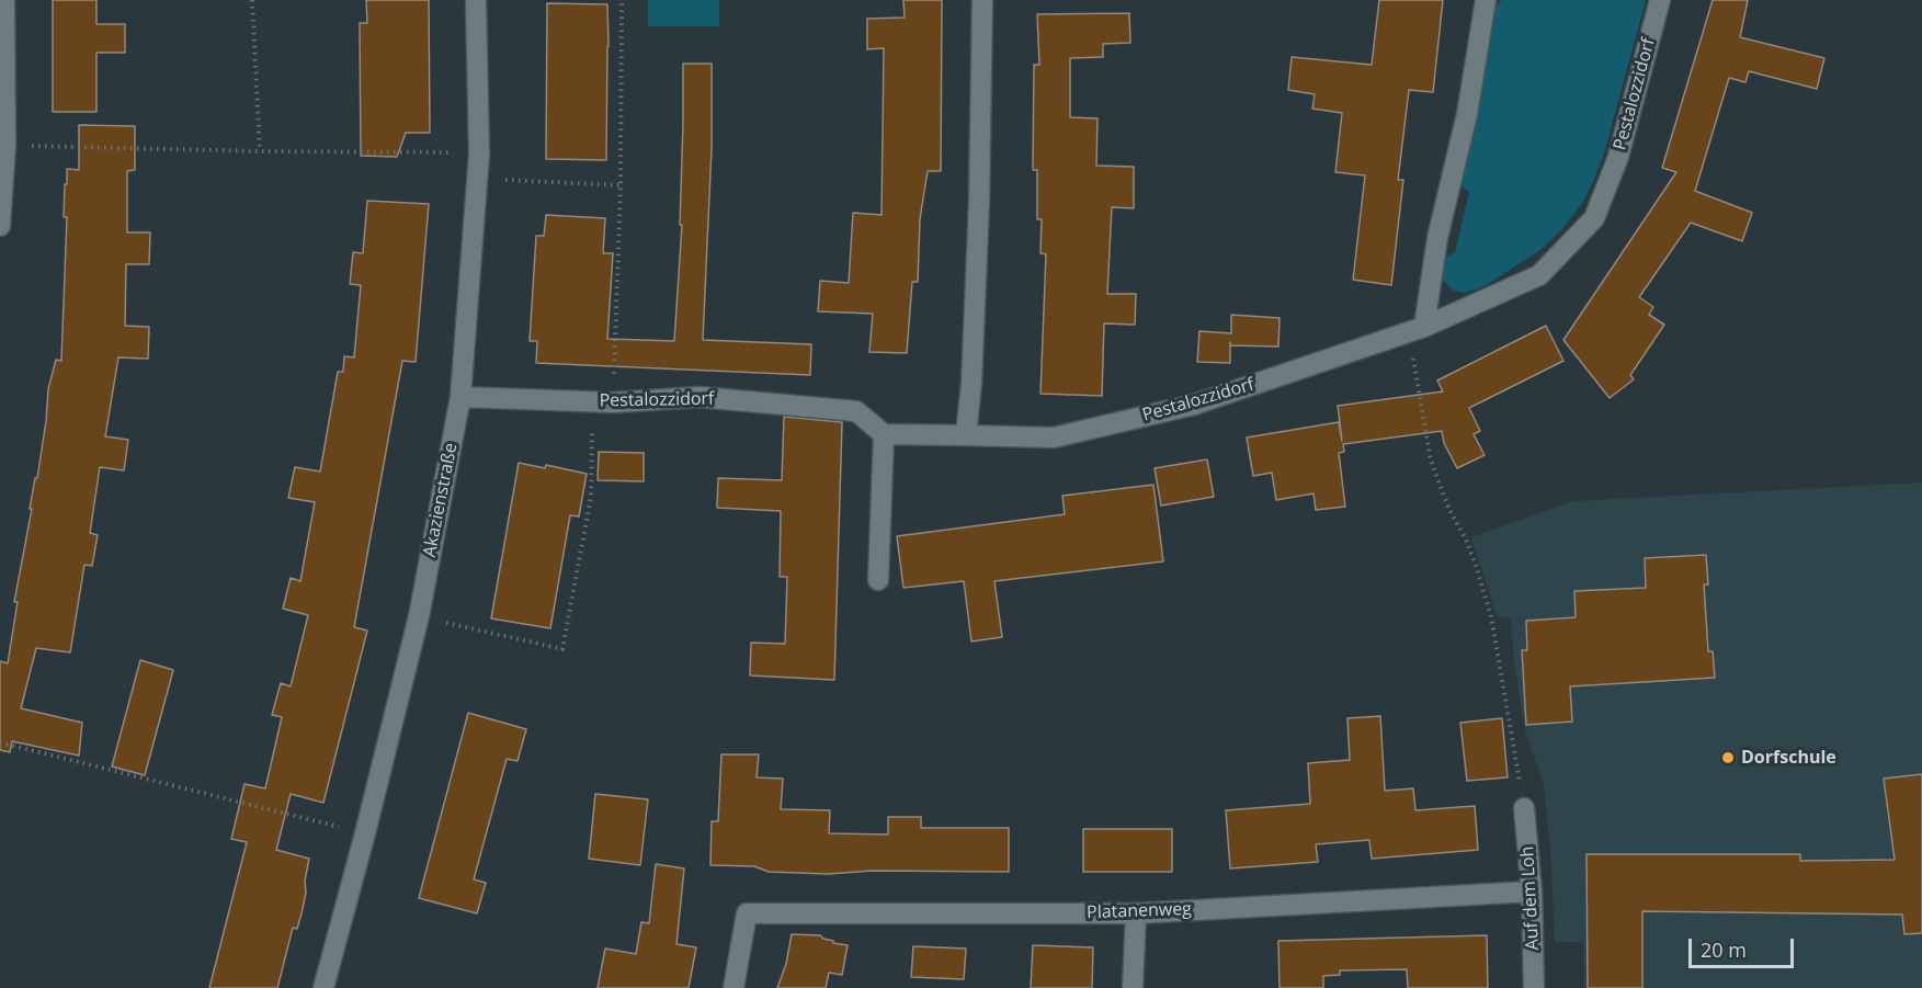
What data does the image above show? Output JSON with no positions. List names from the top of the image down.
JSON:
{
  "streets": {
    "street": [
      "Pestalozzidorf",
      "Akazienstraße",
      "Auf dem Loh",
      "Platanenweg"
    ]
  },
  "crossings": [
    ["Pestalozzidorf", "Akazienstraße"],
    ["Auf dem Loh", "Platanenweg"]
  ],
  "places": ["Dorfschule"],
  "scale_bar": "20 m"
}
